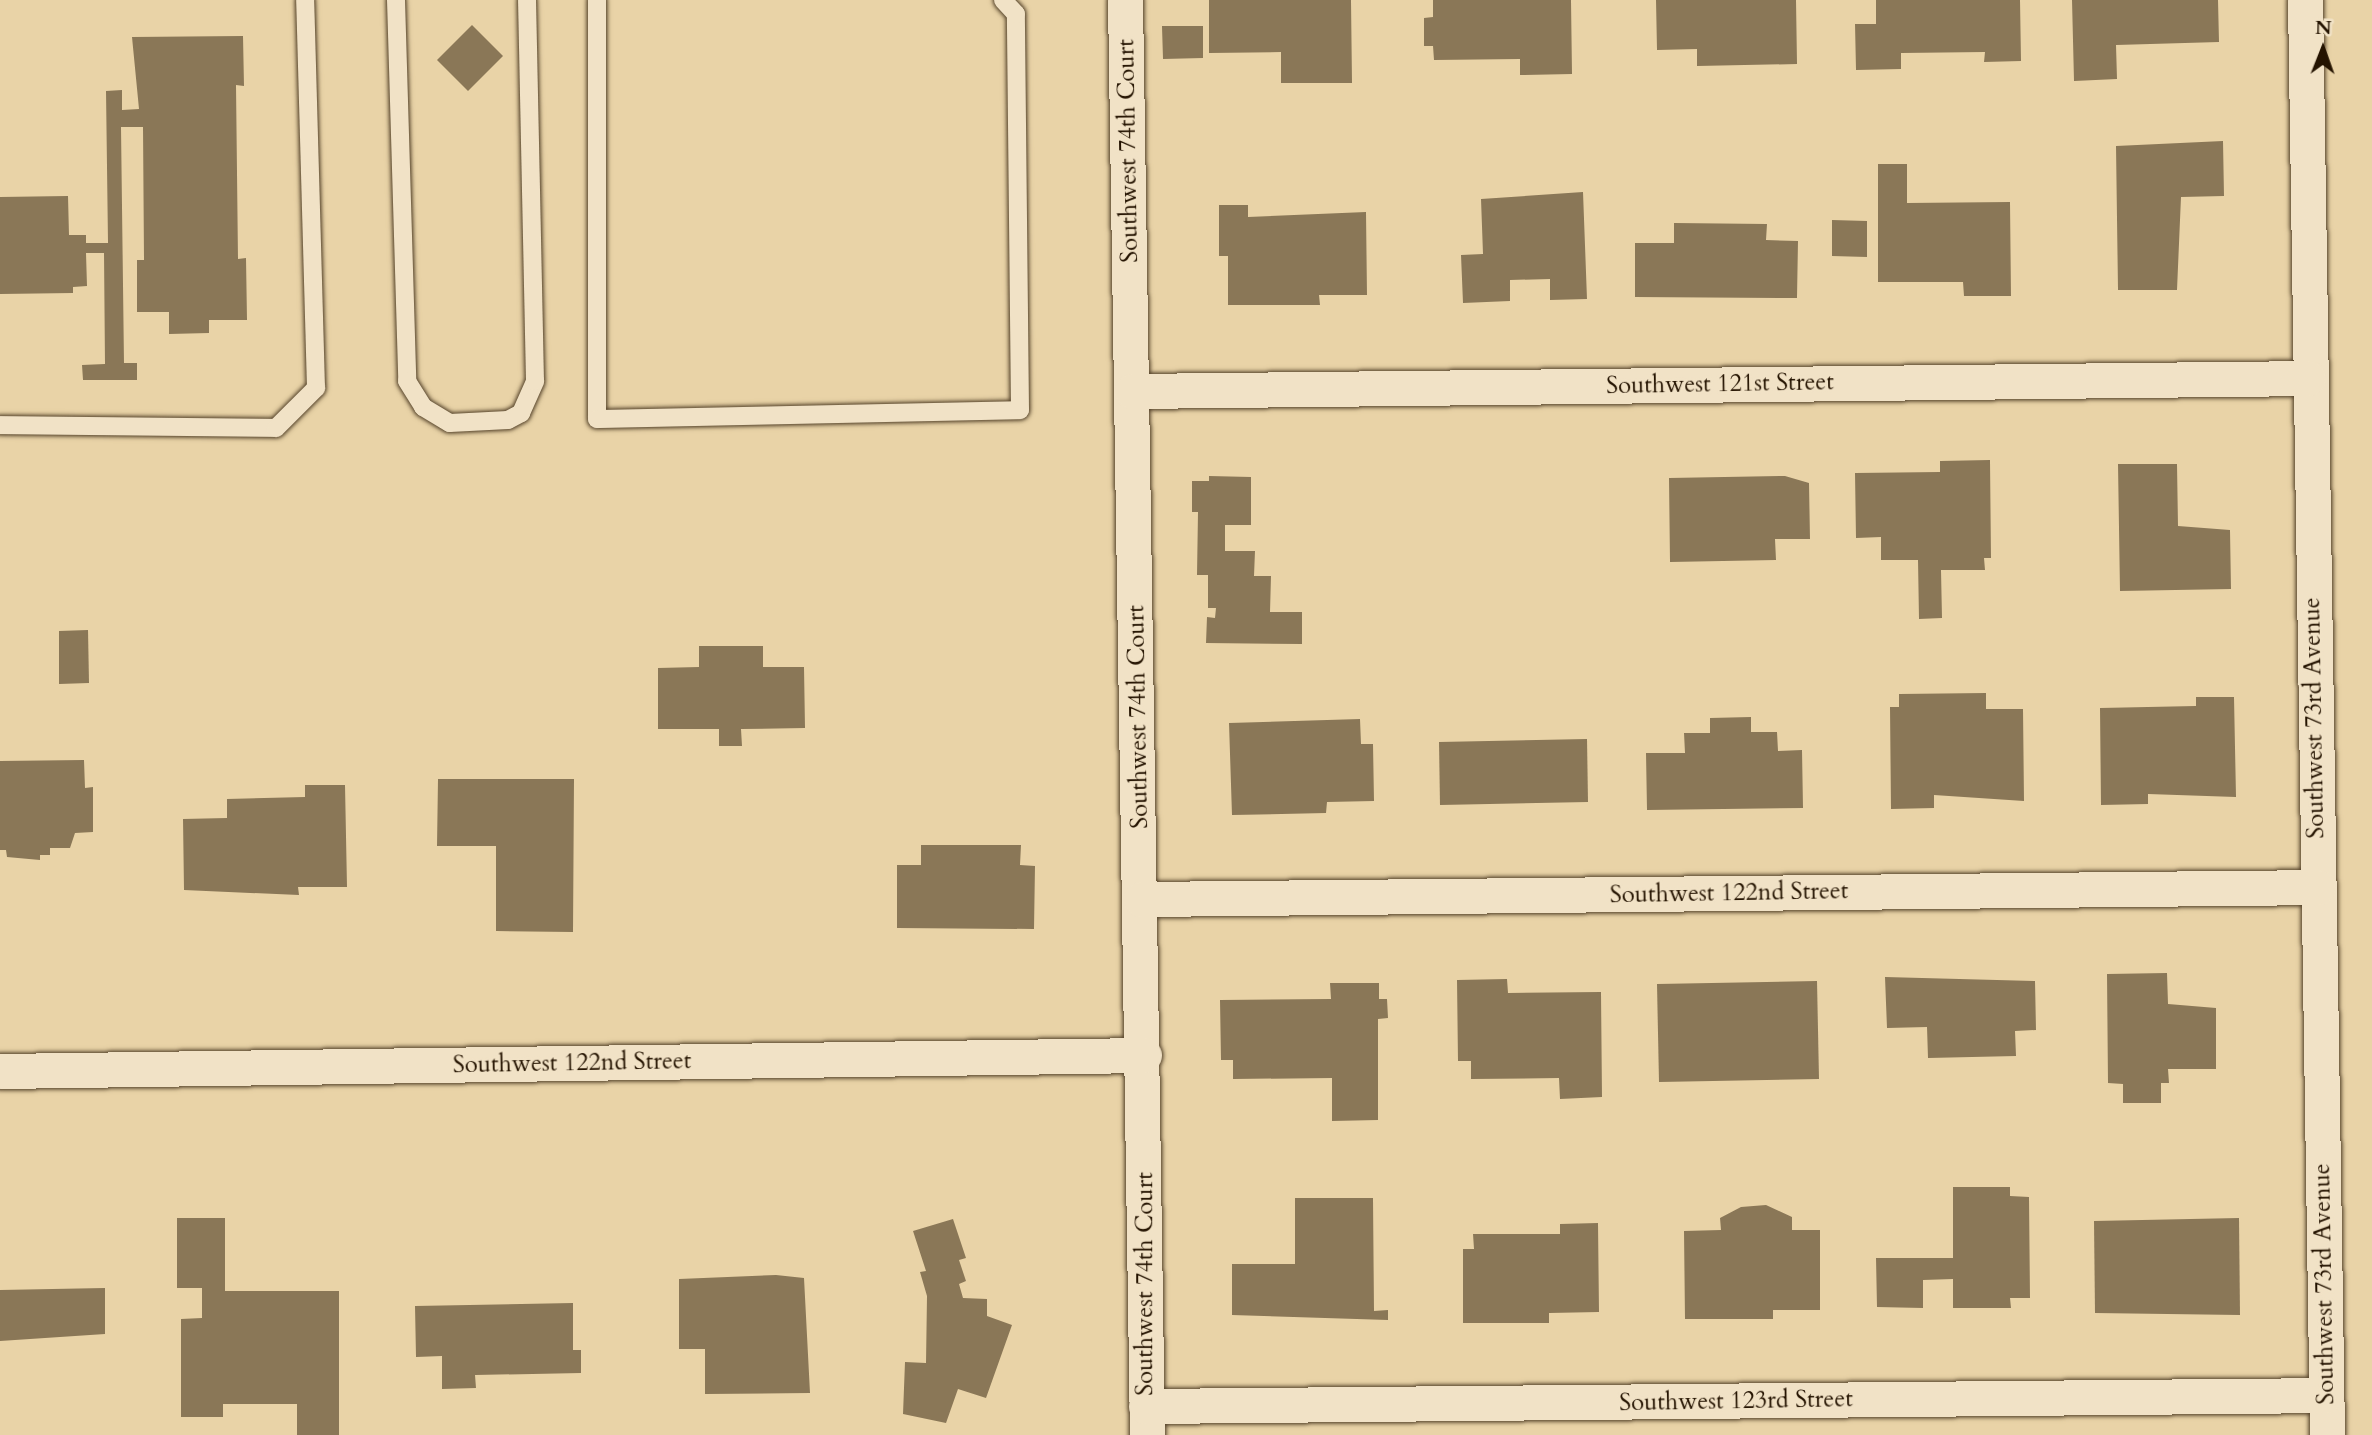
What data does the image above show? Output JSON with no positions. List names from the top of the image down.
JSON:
{
  "streets": {
    "street": [
      "Southwest 74th Court",
      "Southwest 121st Street",
      "Southwest 73rd Avenue",
      "Southwest 122nd Street",
      "Southwest 123rd Street"
    ]
  },
  "crossings": [
    ["Southwest 74th Court", "Southwest 121st Street"],
    ["Southwest 74th Court", "Southwest 122nd Street"],
    ["Southwest 74th Court", "Southwest 123rd Street"],
    ["Southwest 121st Street", "Southwest 73rd Avenue"],
    ["Southwest 73rd Avenue", "Southwest 122nd Street"],
    ["Southwest 73rd Avenue", "Southwest 123rd Street"]
  ],
  "north": "top"
}
